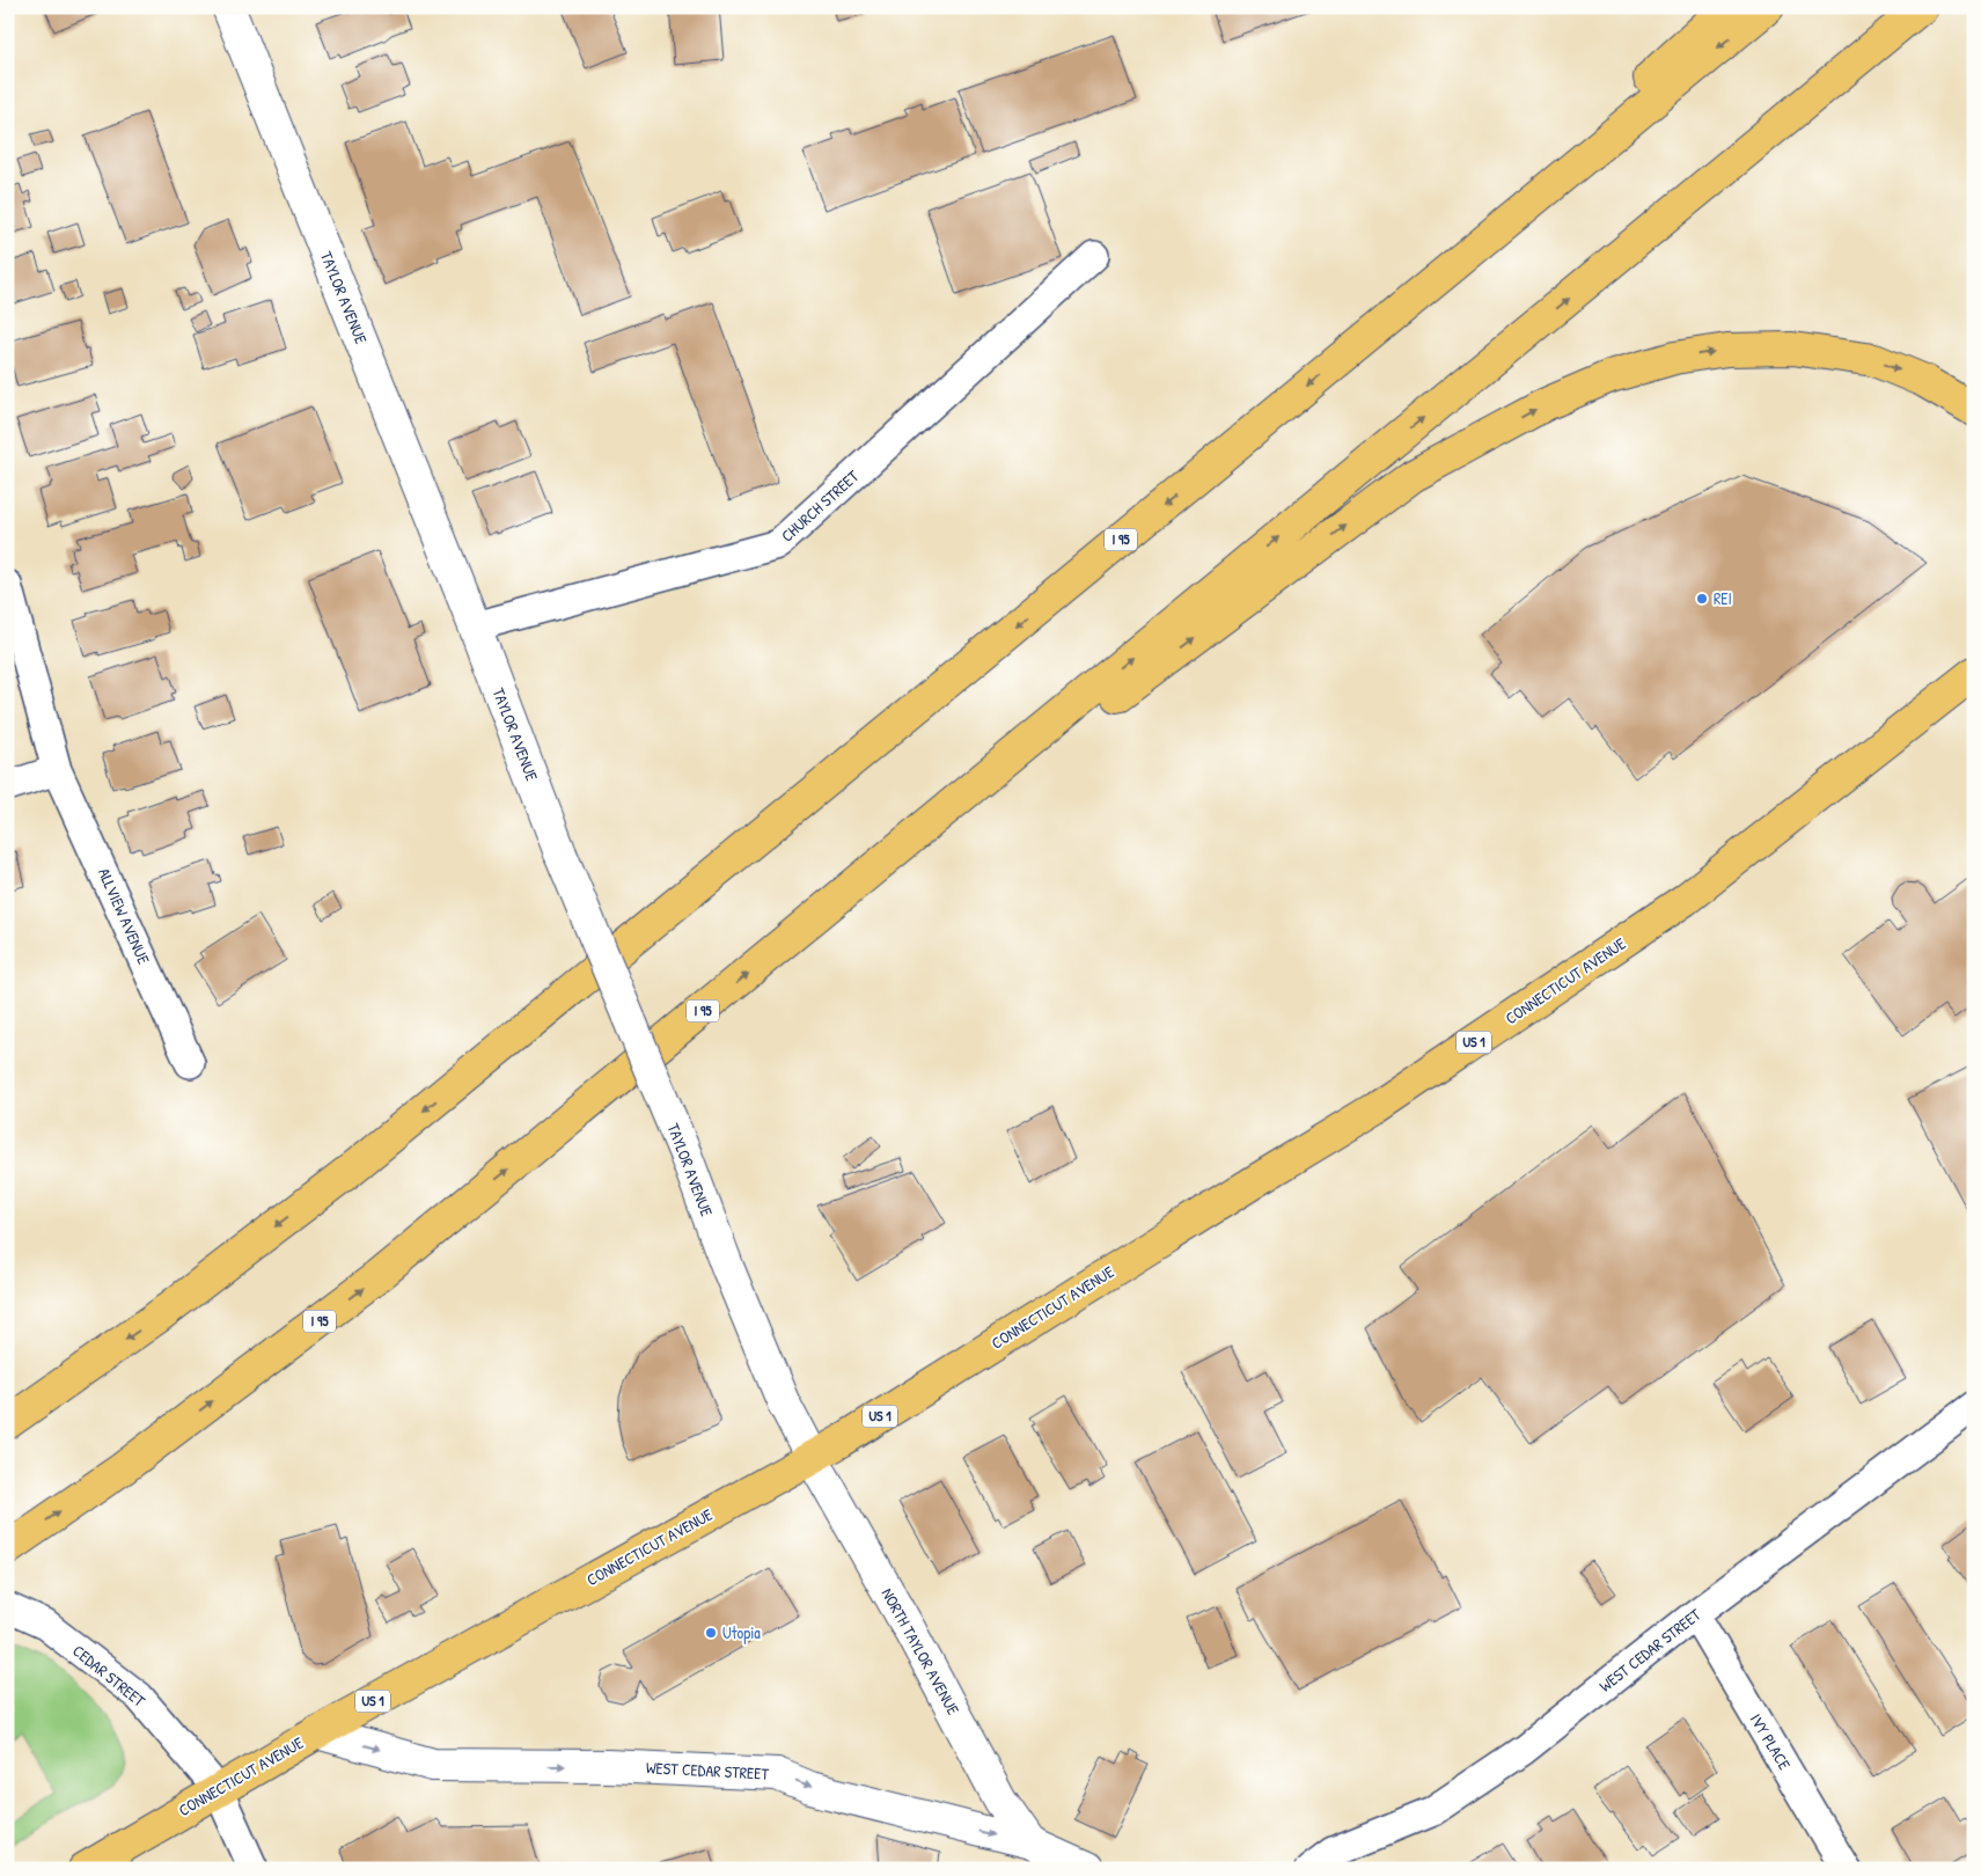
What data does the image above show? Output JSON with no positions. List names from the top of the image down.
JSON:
{
  "streets": {
    "main road": ["I 95", "CONNECTICUT AVENUE", "US 1"],
    "street": [
      "TAYLOR AVENUE",
      "CHURCH STREET",
      "ALLVIEW AVENUE",
      "WEST CEDAR STREET",
      "NORTH TAYLOR AVENUE",
      "CEDAR STREET",
      "IVY PLACE"
    ]
  },
  "crossings": [
    ["TAYLOR AVENUE", "CHURCH STREET"],
    ["TAYLOR AVENUE", "CONNECTICUT AVENUE"],
    ["TAYLOR AVENUE", "NORTH TAYLOR AVENUE"],
    ["CONNECTICUT AVENUE", "WEST CEDAR STREET"],
    ["CONNECTICUT AVENUE", "NORTH TAYLOR AVENUE"],
    ["CONNECTICUT AVENUE", "CEDAR STREET"],
    ["WEST CEDAR STREET", "NORTH TAYLOR AVENUE"],
    ["WEST CEDAR STREET", "IVY PLACE"]
  ],
  "one_way": ["WEST CEDAR STREET"],
  "places": ["REI", "Utopia"]
}
